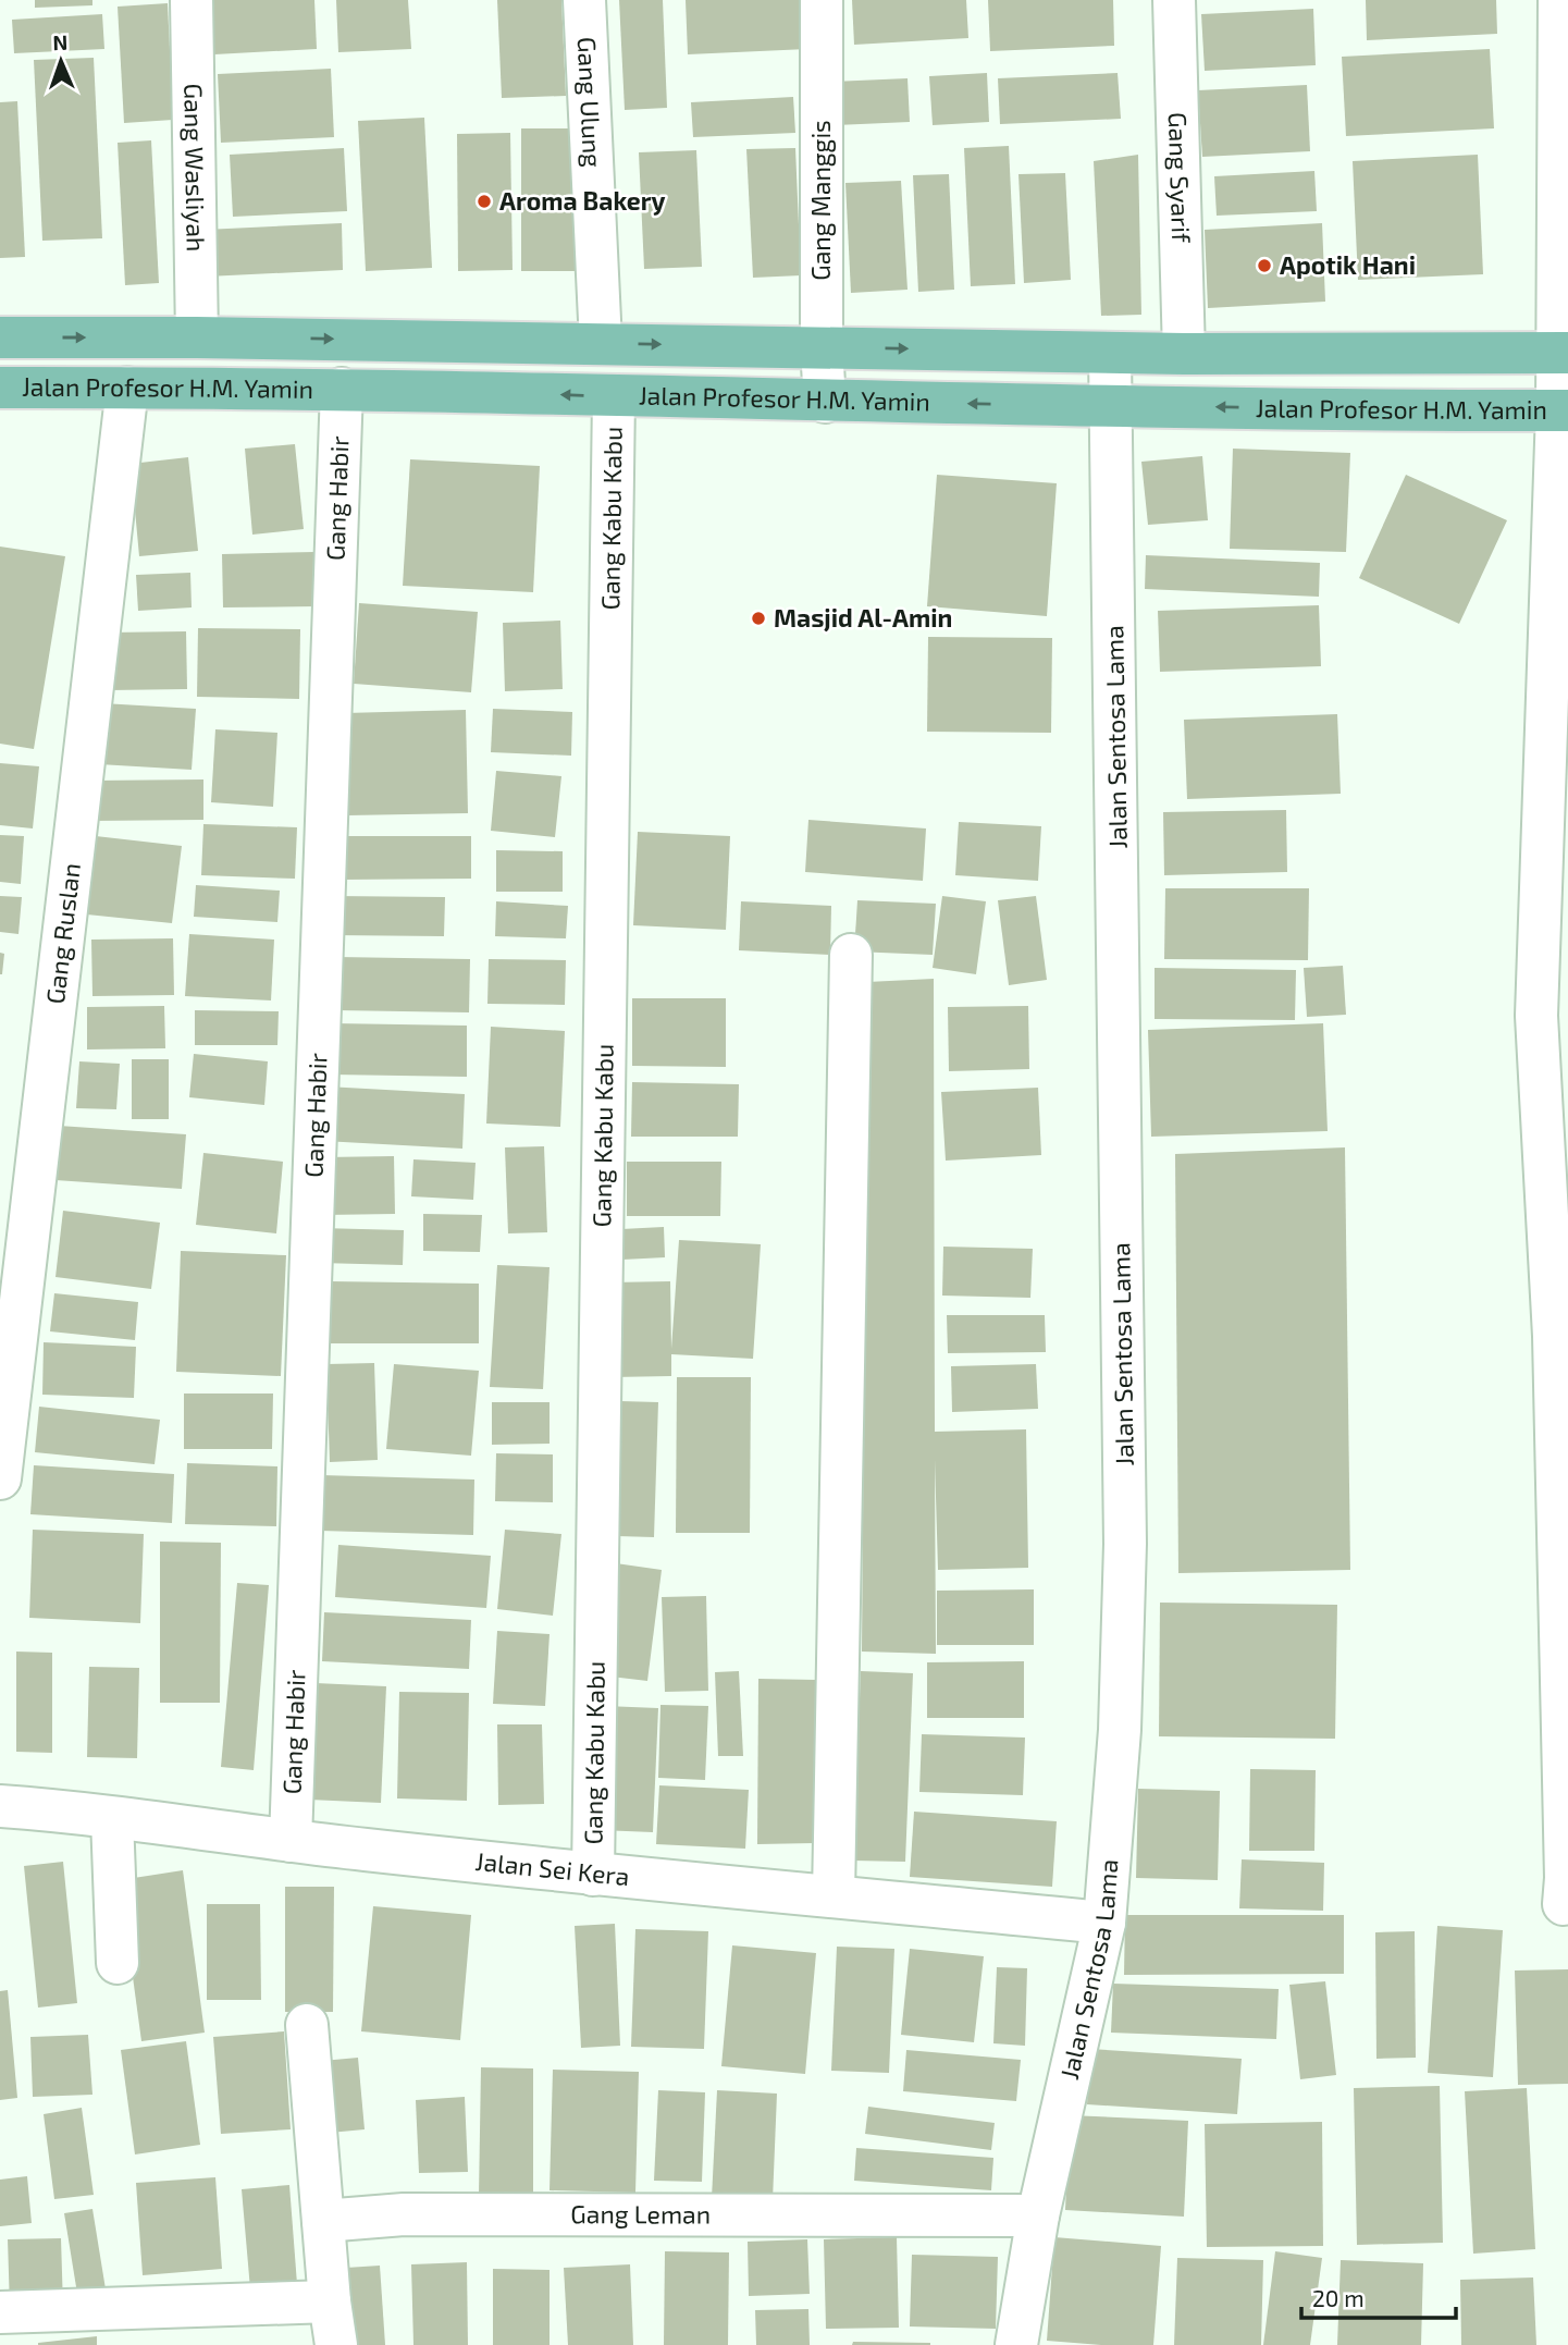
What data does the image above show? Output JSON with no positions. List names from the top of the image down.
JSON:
{
  "streets": {
    "main road": ["Jalan Profesor H.M. Yamin"],
    "street": [
      "Gang Ulung",
      "Gang Wasliyah",
      "Gang Syarif",
      "Gang Manggis",
      "Gang Habir",
      "Gang Kabu Kabu",
      "Jalan Sentosa Lama",
      "Gang Ruslan",
      "Jalan Sei Kera",
      "Gang Leman"
    ]
  },
  "crossings": [
    ["Gang Ulung", "Jalan Profesor H.M. Yamin"],
    ["Gang Wasliyah", "Jalan Profesor H.M. Yamin"],
    ["Gang Syarif", "Jalan Profesor H.M. Yamin"],
    ["Gang Manggis", "Jalan Profesor H.M. Yamin"],
    ["Jalan Profesor H.M. Yamin", "Gang Habir"],
    ["Jalan Profesor H.M. Yamin", "Gang Kabu Kabu"],
    ["Jalan Profesor H.M. Yamin", "Jalan Sentosa Lama"],
    ["Jalan Profesor H.M. Yamin", "Gang Ruslan"],
    ["Gang Habir", "Jalan Sei Kera"],
    ["Gang Kabu Kabu", "Jalan Sei Kera"],
    ["Jalan Sentosa Lama", "Jalan Sei Kera"],
    ["Jalan Sentosa Lama", "Gang Leman"]
  ],
  "places": ["Aroma Bakery", "Apotik Hani", "Masjid Al-Amin"],
  "scale_bar": "20 m",
  "north": "top"
}
